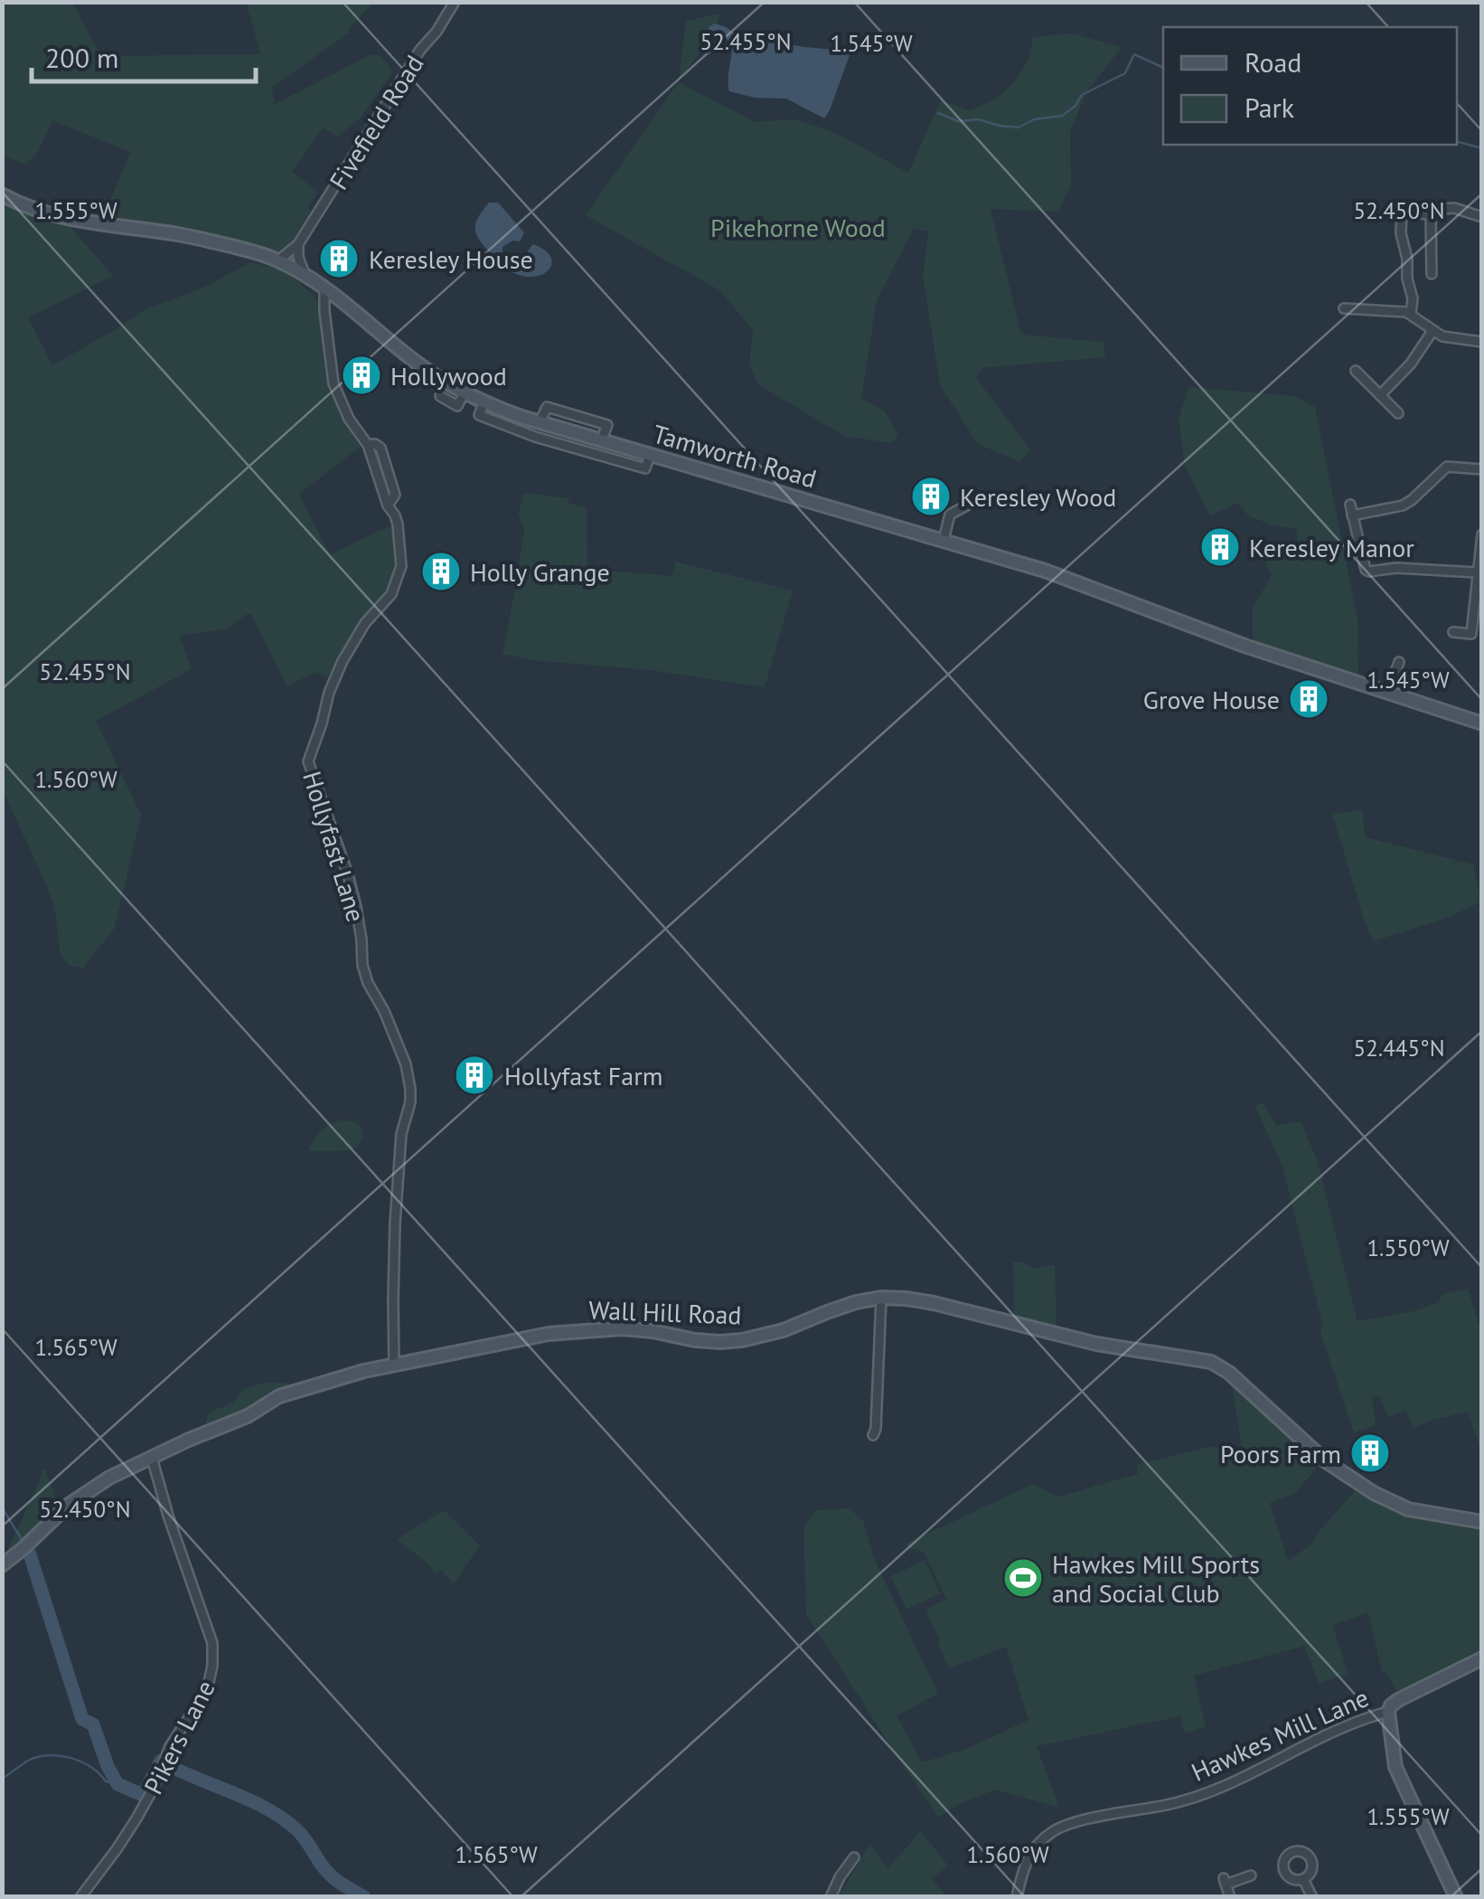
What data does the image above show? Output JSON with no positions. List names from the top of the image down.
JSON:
{
  "streets": {
    "street": [
      "Fivefield Road",
      "Tamworth Road",
      "Hollyfast Lane",
      "Wall Hill Road",
      "Hawkes Mill Lane",
      "Pikers Lane"
    ]
  },
  "crossings": [
    ["Fivefield Road", "Tamworth Road"],
    ["Tamworth Road", "Hollyfast Lane"],
    ["Hollyfast Lane", "Wall Hill Road"],
    ["Wall Hill Road", "Pikers Lane"]
  ],
  "parks": ["Pikehorne Wood"],
  "places": {
    "building": [
      "Keresley House",
      "Hollywood",
      "Keresley Wood",
      "Keresley Manor",
      "Holly Grange",
      "Grove House",
      "Hollyfast Farm",
      "Poors Farm"
    ],
    "sports": ["Hawkes Mill Sports and Social Club"]
  },
  "legend": ["Road", "Park"],
  "scale_bar": "200 m",
  "coordinates": [
    "52.455°N",
    "1.545°W",
    "52.450°N",
    "1.555°W",
    "1.560°W",
    "52.445°N",
    "1.550°W",
    "1.565°W"
  ]
}
